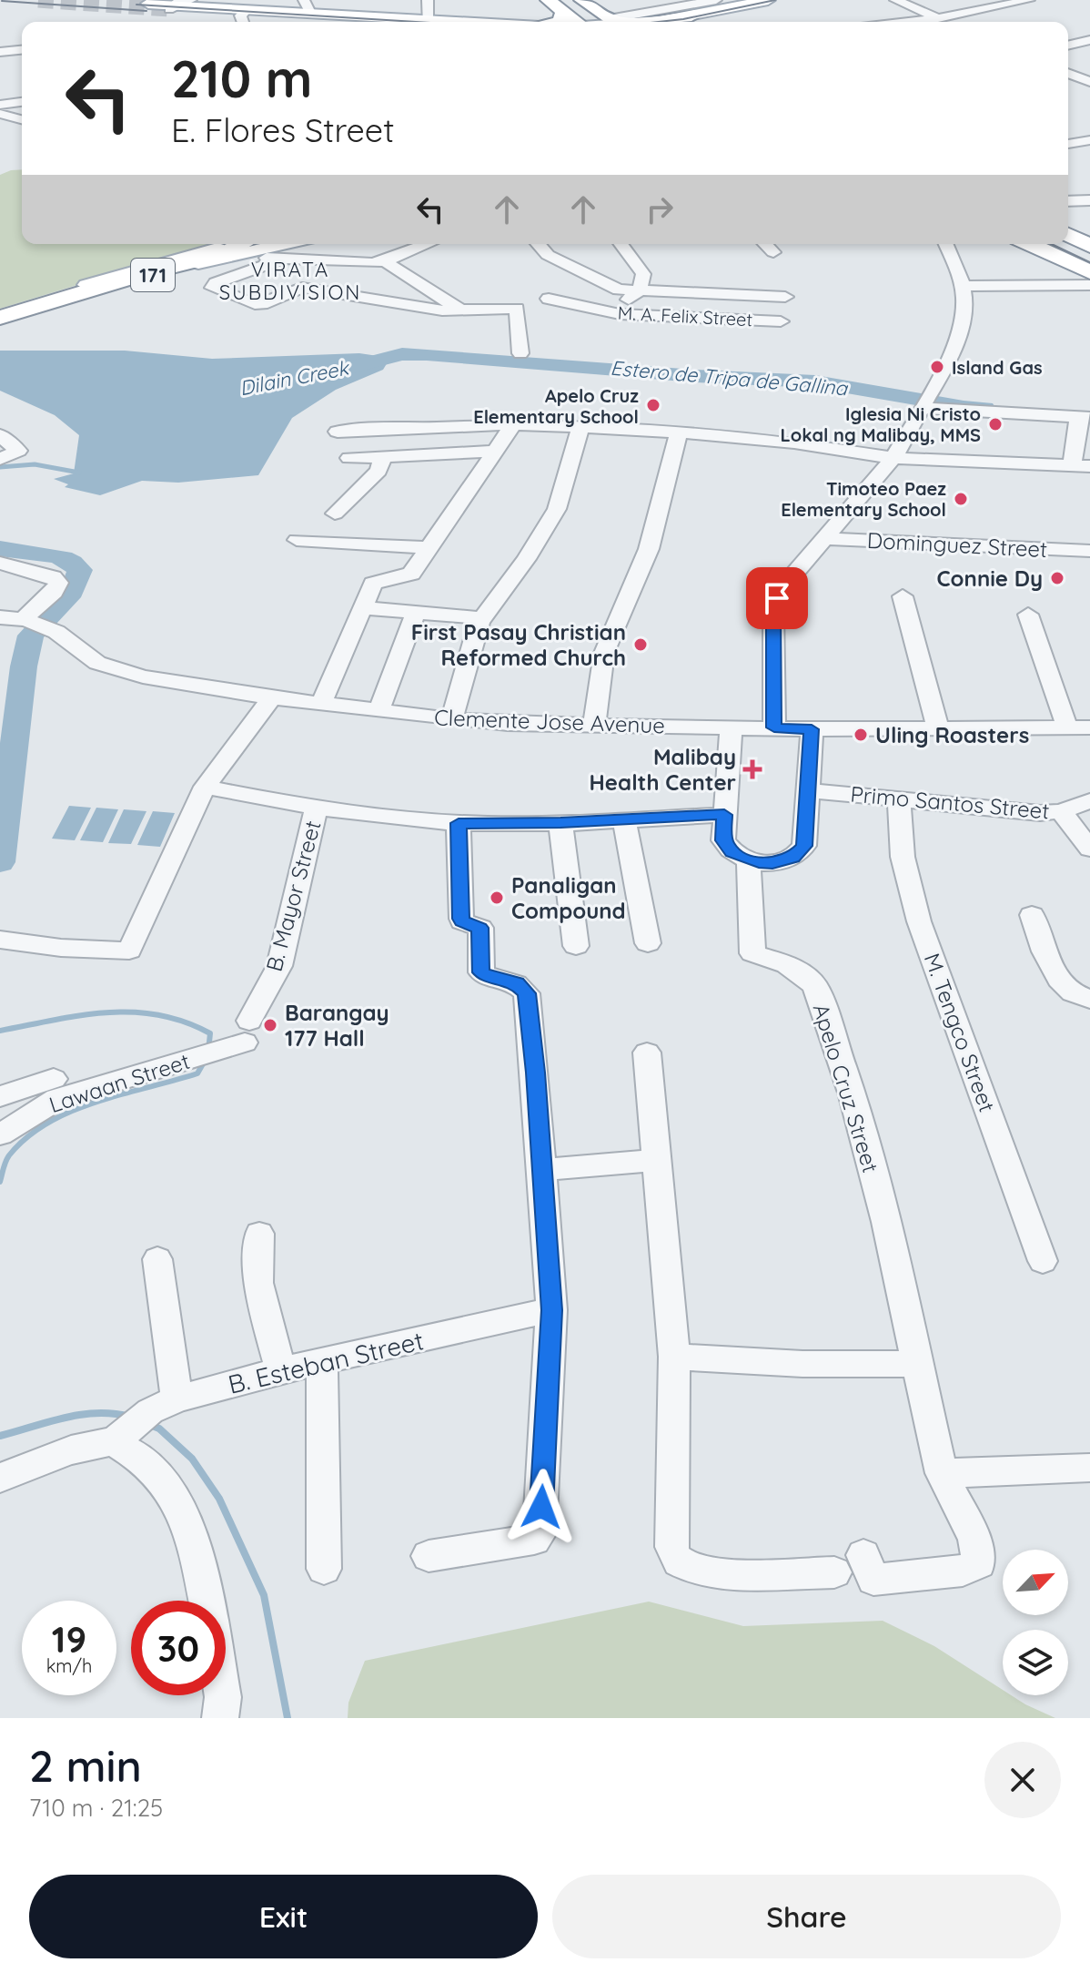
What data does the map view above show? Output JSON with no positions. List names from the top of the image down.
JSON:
{
  "streets": {
    "main road": ["171"],
    "street": [
      "M. A. Felix Street",
      "Dominguez Street",
      "Clemente Jose Avenue",
      "Primo Santos Street",
      "B. Mayor Street",
      "M. Tengco Street",
      "Lawaan Street",
      "Apelo Cruz Street",
      "B. Esteban Street"
    ]
  },
  "crossings": [
    ["Primo Santos Street", "M. Tengco Street"],
    ["B. Mayor Street", "Lawaan Street"]
  ],
  "districts": ["VIRATA SUBDIVISION"],
  "water": ["Dilain Creek", "Estero de Tripa de Gallina"],
  "places": {
    "other": [
      "Island Gas",
      "Apelo Cruz Elementary School",
      "Iglesia Ni Cristo Lokal ng Malibay, MMS",
      "Timoteo Paez Elementary School",
      "Connie Dy",
      "First Pasay Christian Reformed Church",
      "Uling Roasters",
      "Panaligan Compound",
      "Barangay 177 Hall"
    ],
    "health": ["Malibay Health Center"]
  },
  "north": "top right",
  "page": {
    "turn": ["210 m", "E. Flores Street"],
    "speed": "19 km/h",
    "limit": "30",
    "heading": ["2 min", "710 m · 21:25"],
    "buttons": ["Exit", "Share"]
  }
}
